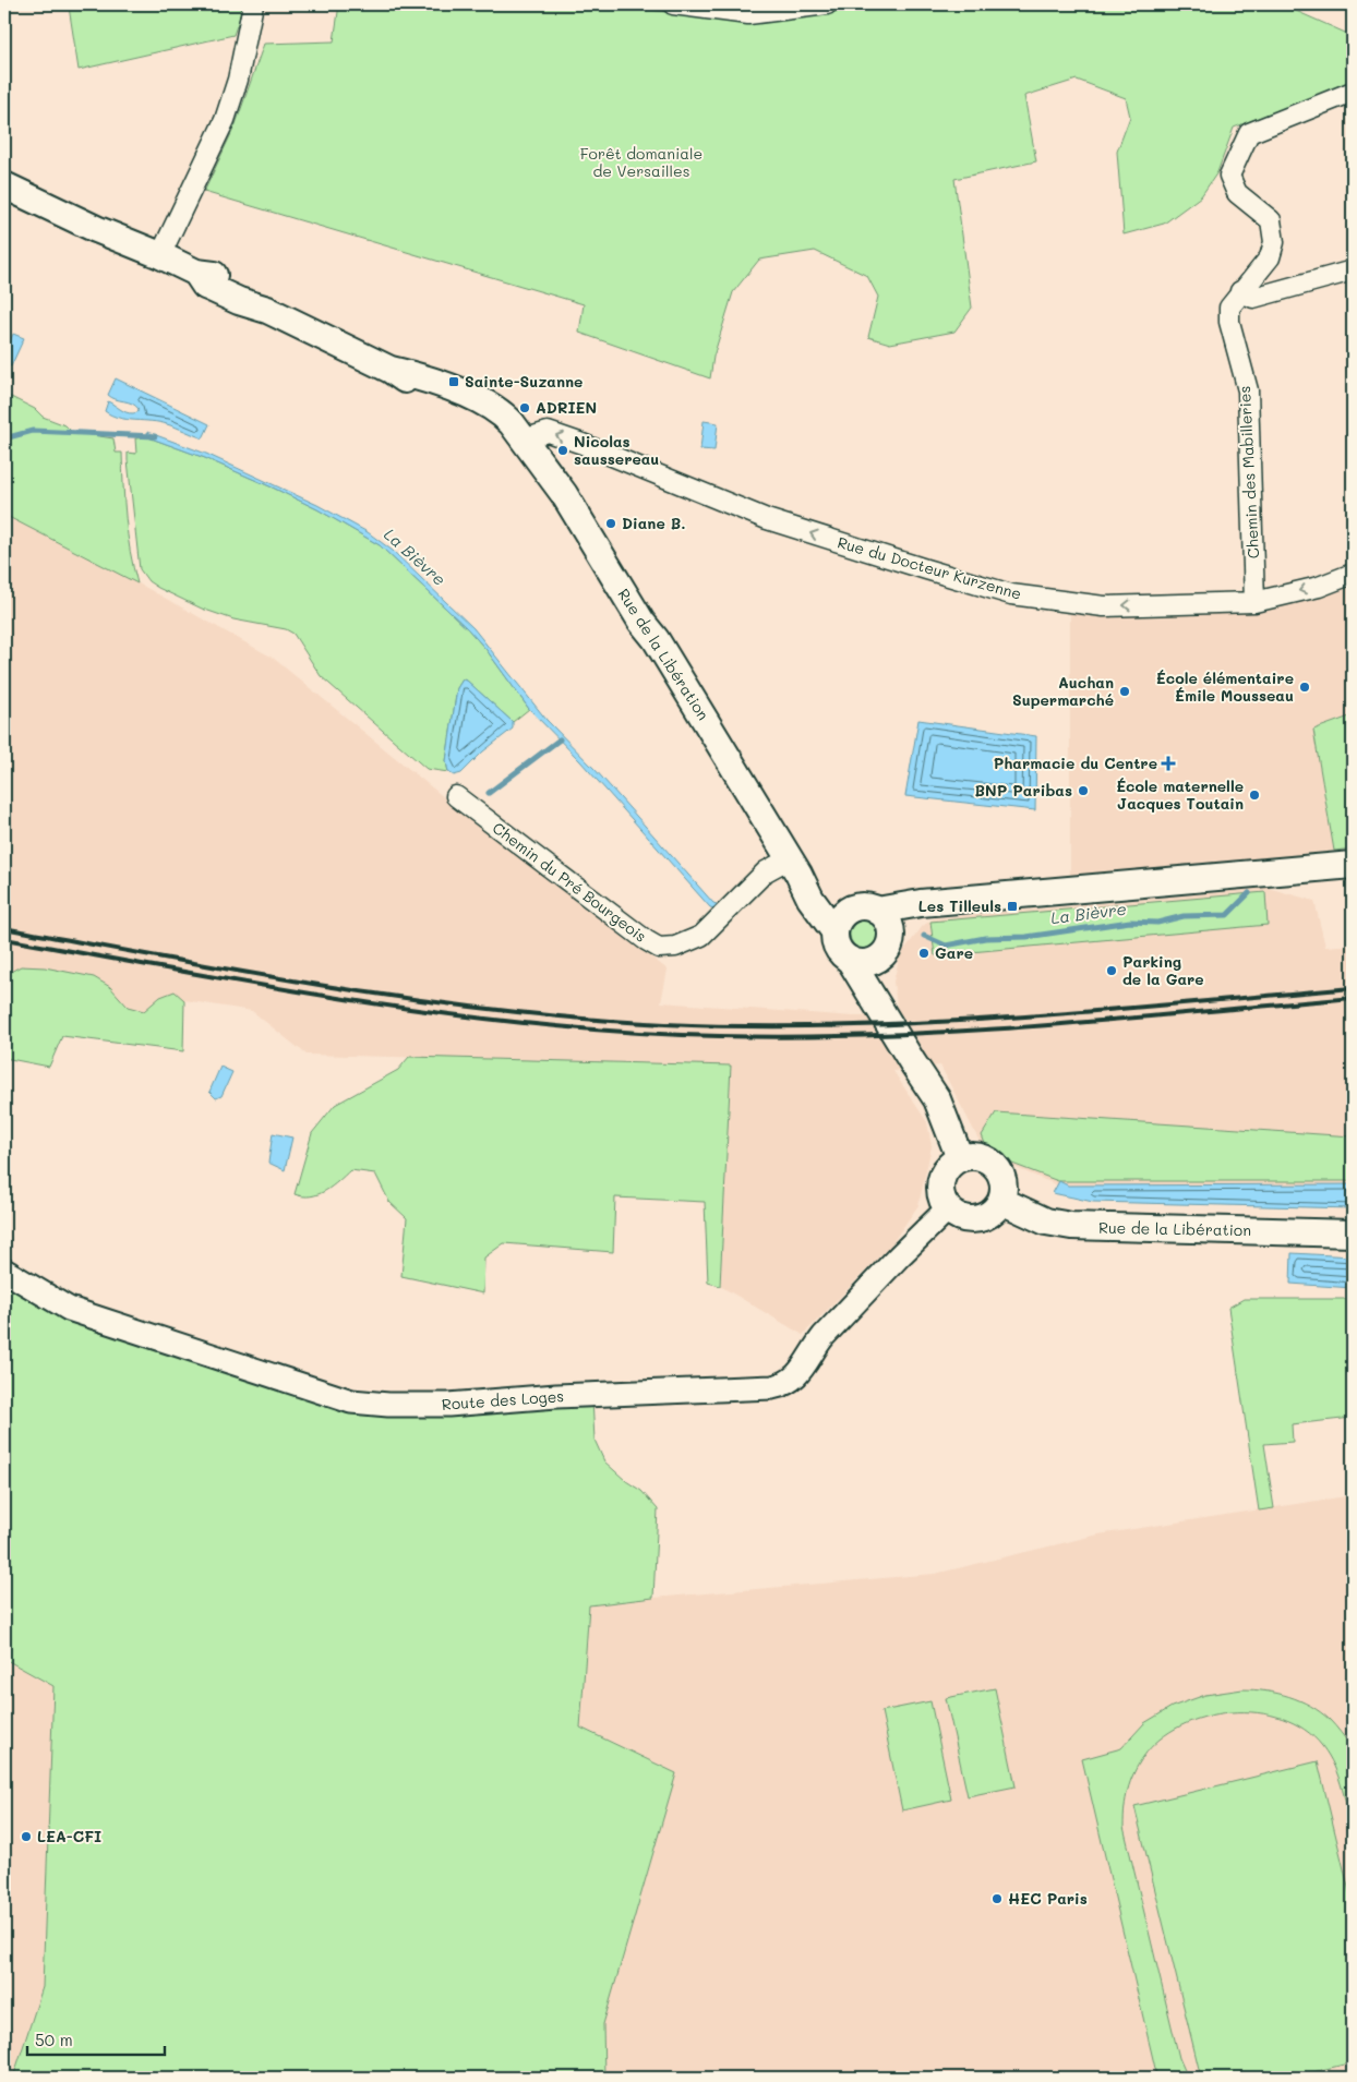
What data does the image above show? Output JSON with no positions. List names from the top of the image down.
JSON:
{
  "streets": {
    "main road": ["Rue de la Libération"],
    "street": [
      "Chemin des Mabilleries",
      "Rue du Docteur Kurzenne",
      "Chemin du Pré Bourgeois",
      "Route des Loges"
    ]
  },
  "crossings": [
    ["Chemin des Mabilleries", "Rue du Docteur Kurzenne"],
    ["Rue du Docteur Kurzenne", "Rue de la Libération"],
    ["Rue de la Libération", "Chemin du Pré Bourgeois"],
    ["Rue de la Libération", "Route des Loges"]
  ],
  "one_way": ["Rue du Docteur Kurzenne"],
  "water": ["La Bièvre"],
  "parks": ["Forêt domaniale de Versailles"],
  "places": {
    "transit": ["Sainte-Suzanne", "Les Tilleuls"],
    "other": [
      "ADRIEN",
      "Nicolas saussereau",
      "Diane B.",
      "École élémentaire Émile Mousseau",
      "Auchan Supermarché",
      "BNP Paribas",
      "École maternelle Jacques Toutain",
      "Gare",
      "Parking de la Gare",
      "LEA-CFI",
      "HEC Paris"
    ],
    "health": ["Pharmacie du Centre"]
  },
  "scale_bar": "50 m"
}
